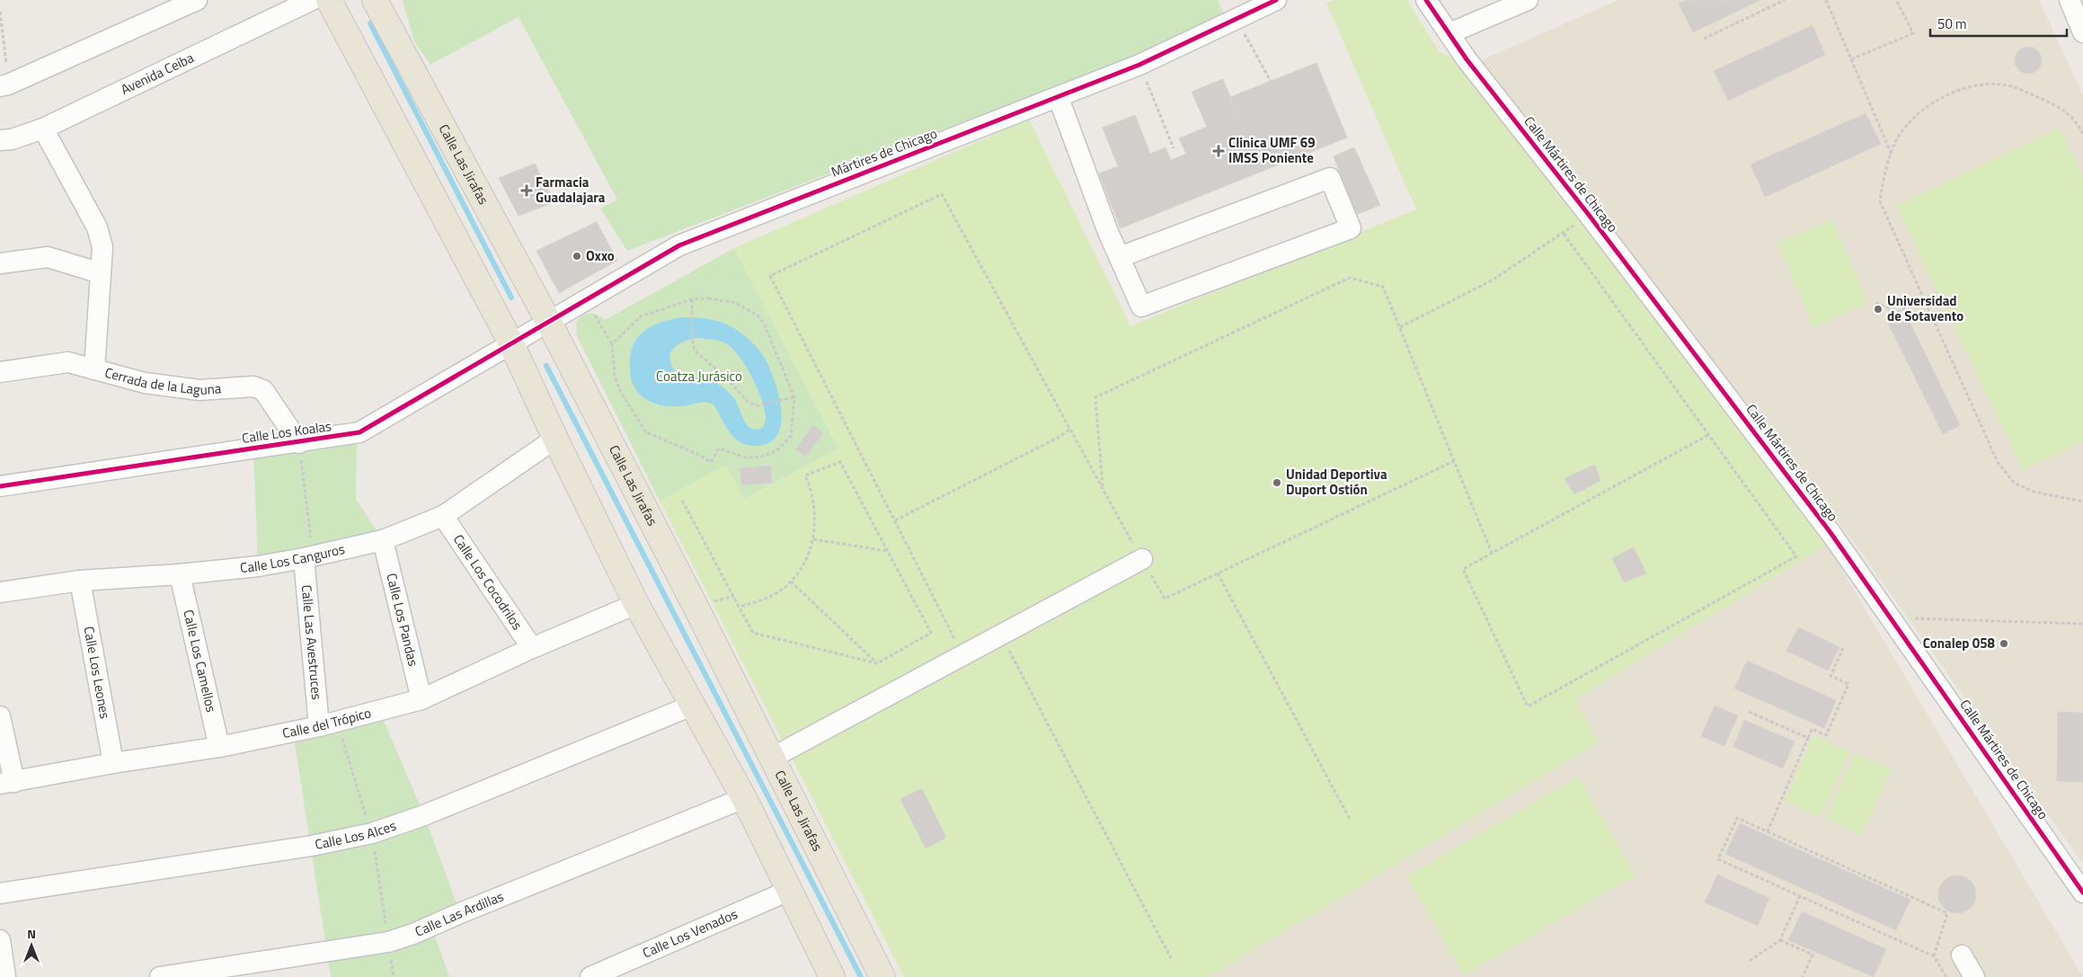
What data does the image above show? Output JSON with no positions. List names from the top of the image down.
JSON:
{
  "streets": {
    "main road": ["Calle Las Jirafas"],
    "street": [
      "Avenida Ceiba",
      "Mártires de Chicago",
      "Calle Mártires de Chicago",
      "Cerrada de la Laguna",
      "Calle Los Koalas",
      "Calle Los Canguros",
      "Calle Los Cocodrilos",
      "Calle Los Pandas",
      "Calle Las Avestruces",
      "Calle Los Camellos",
      "Calle Los Leones",
      "Calle del Trópico",
      "Calle Los Alces",
      "Calle Las Ardillas",
      "Calle Los Venados"
    ]
  },
  "crossings": [
    ["Mártires de Chicago", "Calle Las Jirafas"],
    ["Mártires de Chicago", "Calle Los Koalas"],
    ["Calle Las Jirafas", "Calle Los Koalas"],
    ["Cerrada de la Laguna", "Calle Los Koalas"],
    ["Calle Los Canguros", "Calle Los Cocodrilos"],
    ["Calle Los Canguros", "Calle Los Pandas"],
    ["Calle Los Canguros", "Calle Las Avestruces"],
    ["Calle Los Canguros", "Calle Los Camellos"],
    ["Calle Los Canguros", "Calle Los Leones"],
    ["Calle Los Cocodrilos", "Calle del Trópico"],
    ["Calle Los Pandas", "Calle del Trópico"],
    ["Calle Las Avestruces", "Calle del Trópico"],
    ["Calle Los Camellos", "Calle del Trópico"],
    ["Calle Los Leones", "Calle del Trópico"]
  ],
  "parks": ["Coatza Jurásico"],
  "places": {
    "health": ["Clinica UMF 69 IMSS Poniente", "Farmacia Guadalajara"],
    "other": [
      "Oxxo",
      "Universidad de Sotavento",
      "Unidad Deportiva Duport Ostión",
      "Conalep 058"
    ]
  },
  "scale_bar": "50 m",
  "north": "top"
}
